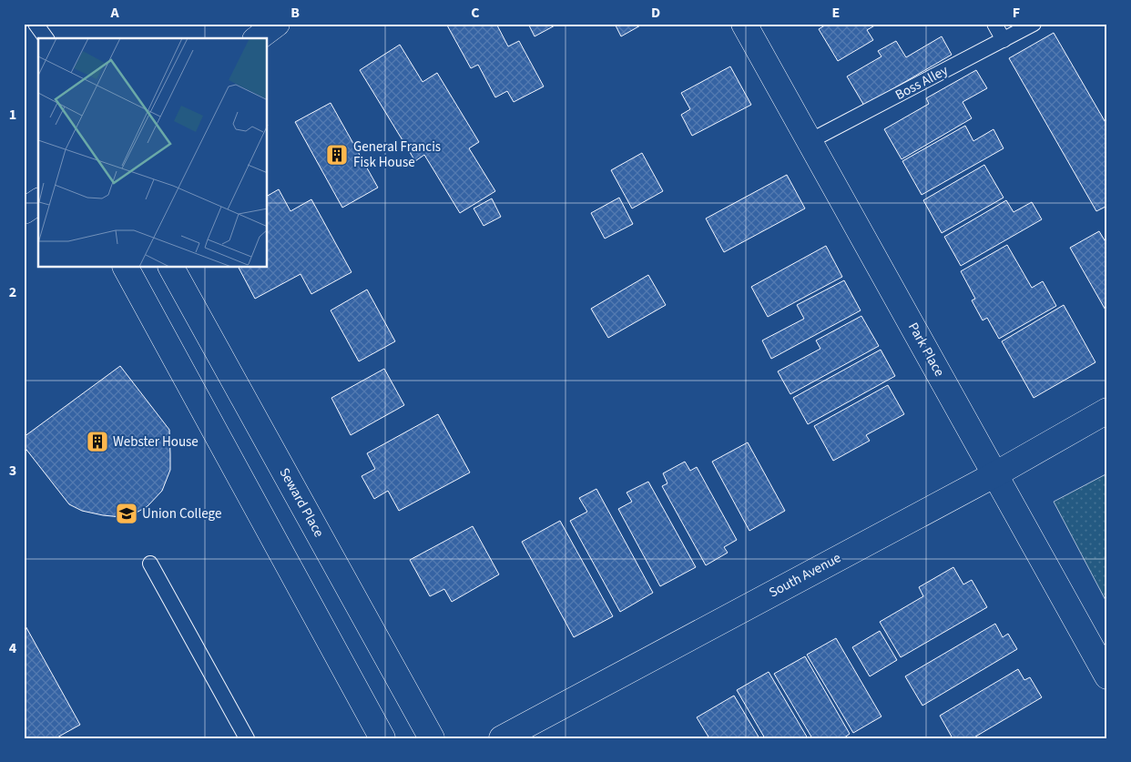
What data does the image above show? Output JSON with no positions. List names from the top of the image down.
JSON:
{
  "streets": {
    "street": ["Park Place", "Seward Place", "South Avenue"],
    "lane": ["Boss Alley"]
  },
  "crossings": [
    ["Boss Alley", "Park Place"],
    ["Park Place", "South Avenue"]
  ],
  "places": {
    "building": ["General Francis Fisk House", "Webster House"],
    "school or university": ["Union College"]
  },
  "grid": {
    "columns": [
      "A",
      "B",
      "C",
      "D",
      "E",
      "F"
    ],
    "rows": [
      "1",
      "2",
      "3",
      "4"
    ]
  }
}
